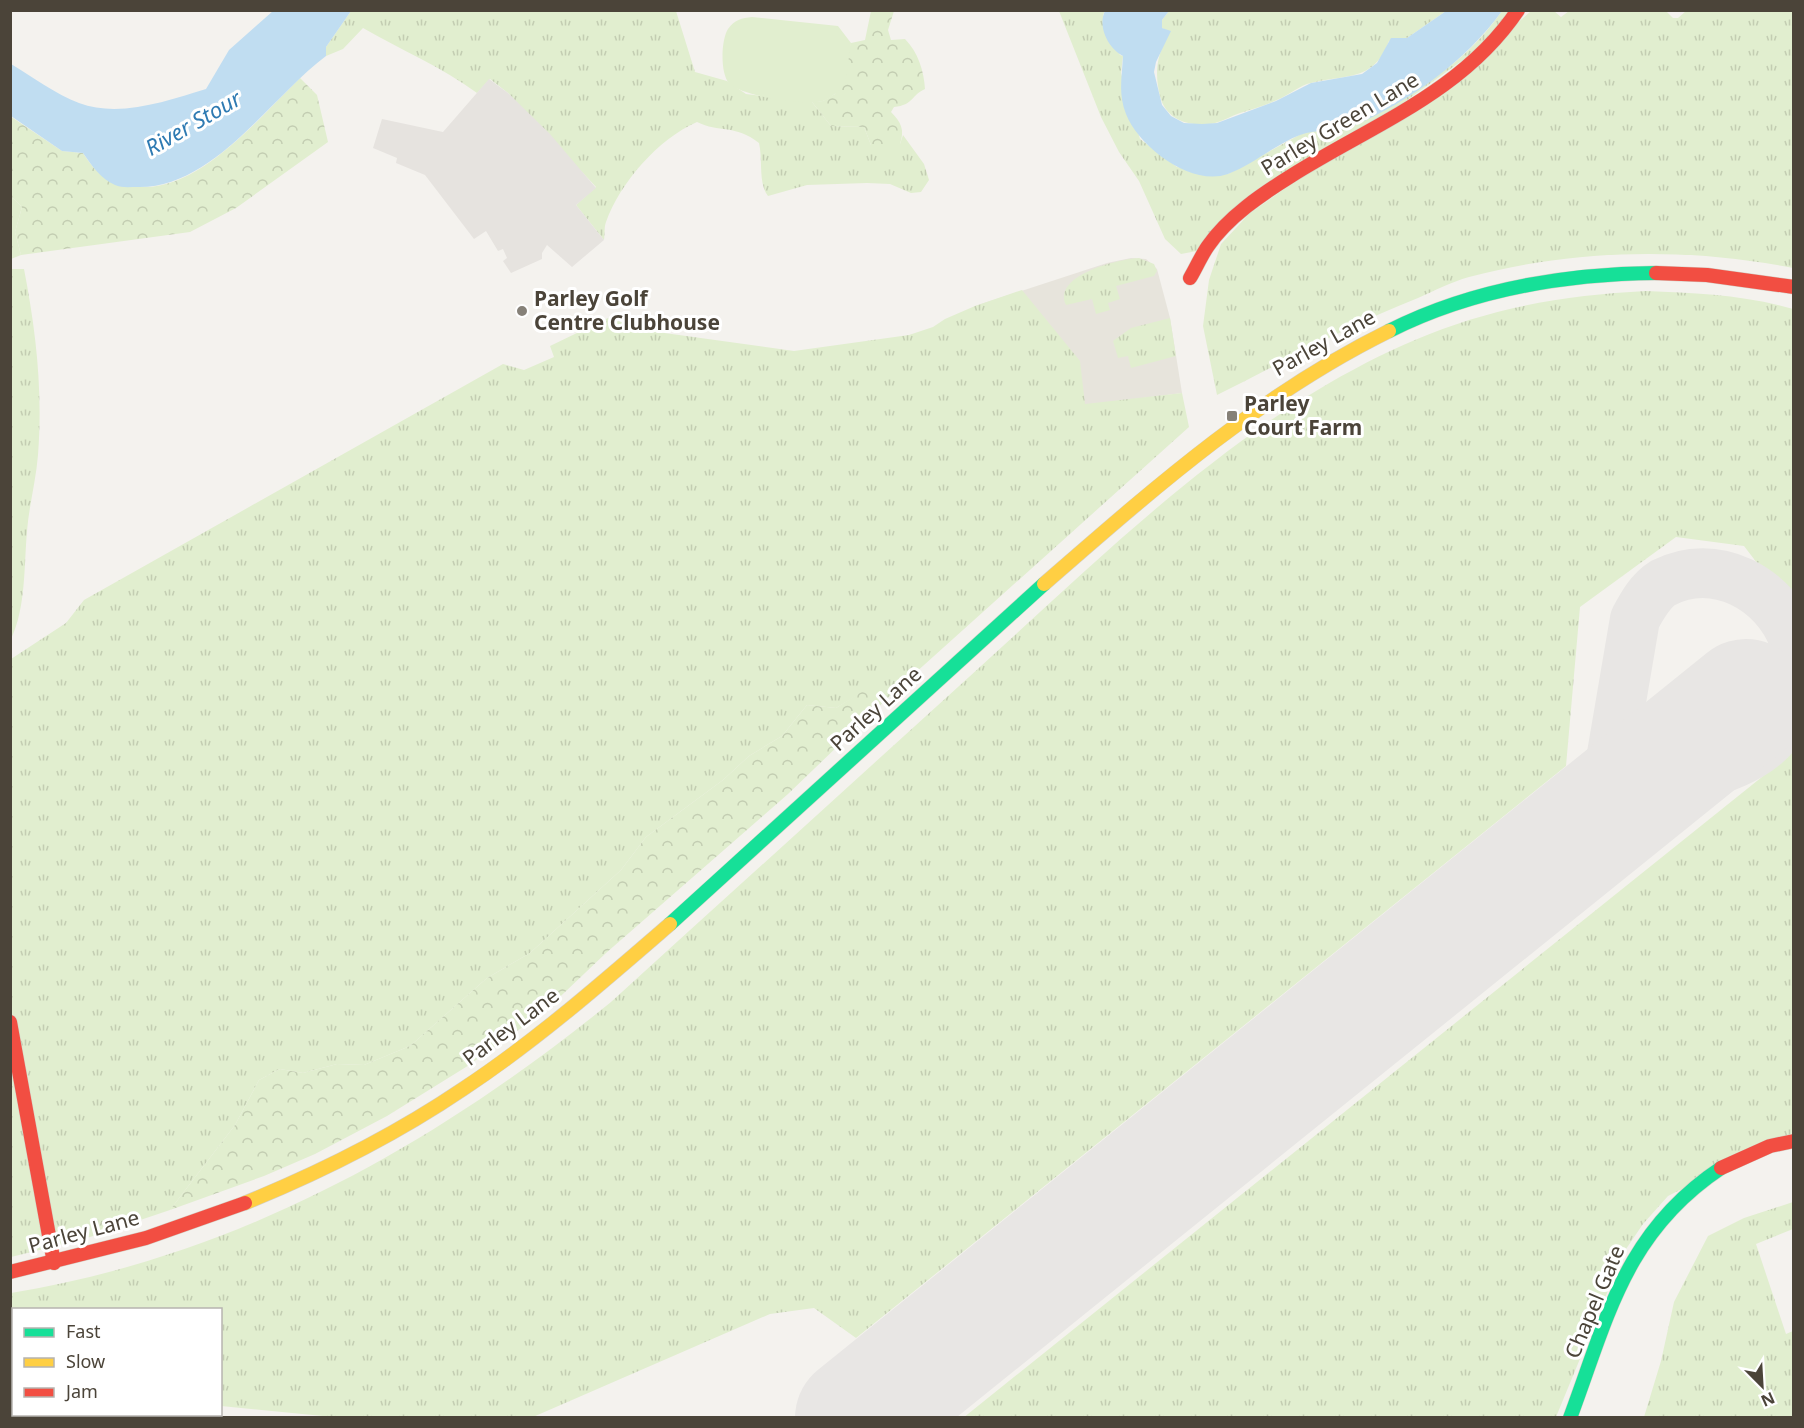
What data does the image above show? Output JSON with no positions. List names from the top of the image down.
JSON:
{
  "streets": {
    "main road": ["Parley Green Lane", "Parley Lane", "Chapel Gate"]
  },
  "water": ["River Stour"],
  "places": {
    "other": ["Parley Golf Centre Clubhouse"],
    "transit": ["Parley Court Farm"]
  },
  "legend": ["Fast", "Slow", "Jam"],
  "north": "bottom right"
}
